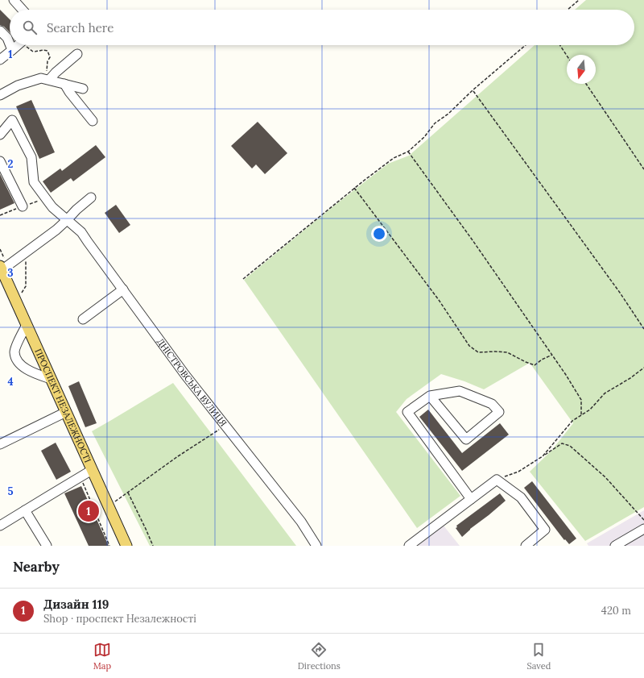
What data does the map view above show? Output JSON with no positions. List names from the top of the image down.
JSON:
{
  "streets": {
    "main road": ["ПРОСПЕКТ НЕЗАЛЕЖНОСТІ"],
    "street": ["ДНІСТРОВСЬКА ВУЛИЦЯ"]
  },
  "north": "bottom",
  "page": {
    "search": "Search here",
    "pins": "1",
    "heading": "Nearby",
    "list": [
      {
        "mark": "1",
        "name": "Дизайн 119",
        "note": "Shop · проспект Незалежності",
        "value": "420 m"
      }
    ],
    "nav": ["Map", "Directions", "Saved"]
  },
  "grid": {
    "rows": [
      "1",
      "2",
      "3",
      "4",
      "5"
    ]
  }
}
